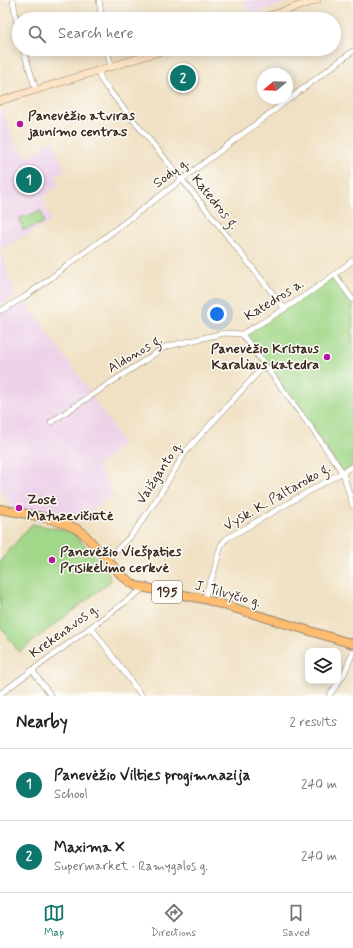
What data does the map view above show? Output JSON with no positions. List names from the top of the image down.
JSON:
{
  "streets": {
    "main road": ["195", "J. Tilvyčio g."],
    "street": [
      "Sodų g.",
      "Katedros g.",
      "Katedros a.",
      "Aldonos g.",
      "Vaižganto g.",
      "Vysk. K. Paltaroko g.",
      "Krekenavos g."
    ]
  },
  "crossings": [
    ["Sodų g.", "Katedros g."],
    ["Katedros g.", "Katedros a."],
    ["Katedros a.", "Aldonos g."],
    ["Katedros a.", "Vaižganto g."],
    ["Katedros a.", "Vysk. K. Paltaroko g."],
    ["Vaižganto g.", "J. Tilvyčio g."],
    ["Vysk. K. Paltaroko g.", "J. Tilvyčio g."],
    ["J. Tilvyčio g.", "Krekenavos g."]
  ],
  "places": [
    "Panevėžio atviras jaunimo centras",
    "Panevėžio Kristaus Karaliaus katedra",
    "Zosė Matuzevičiūtė",
    "Panevėžio Viešpaties Prisikėlimo cerkvė"
  ],
  "north": "left",
  "page": {
    "search": "Search here",
    "pins": ["2", "1"],
    "heading": ["Nearby", "2 results"],
    "list": [
      {
        "mark": "1",
        "name": "Panevėžio Vilties progimnazija",
        "note": "School",
        "value": "240 m"
      },
      {
        "mark": "2",
        "name": "Maxima X",
        "note": "Supermarket · Ramygalos g.",
        "value": "240 m"
      }
    ],
    "nav": ["Map", "Directions", "Saved"]
  }
}
